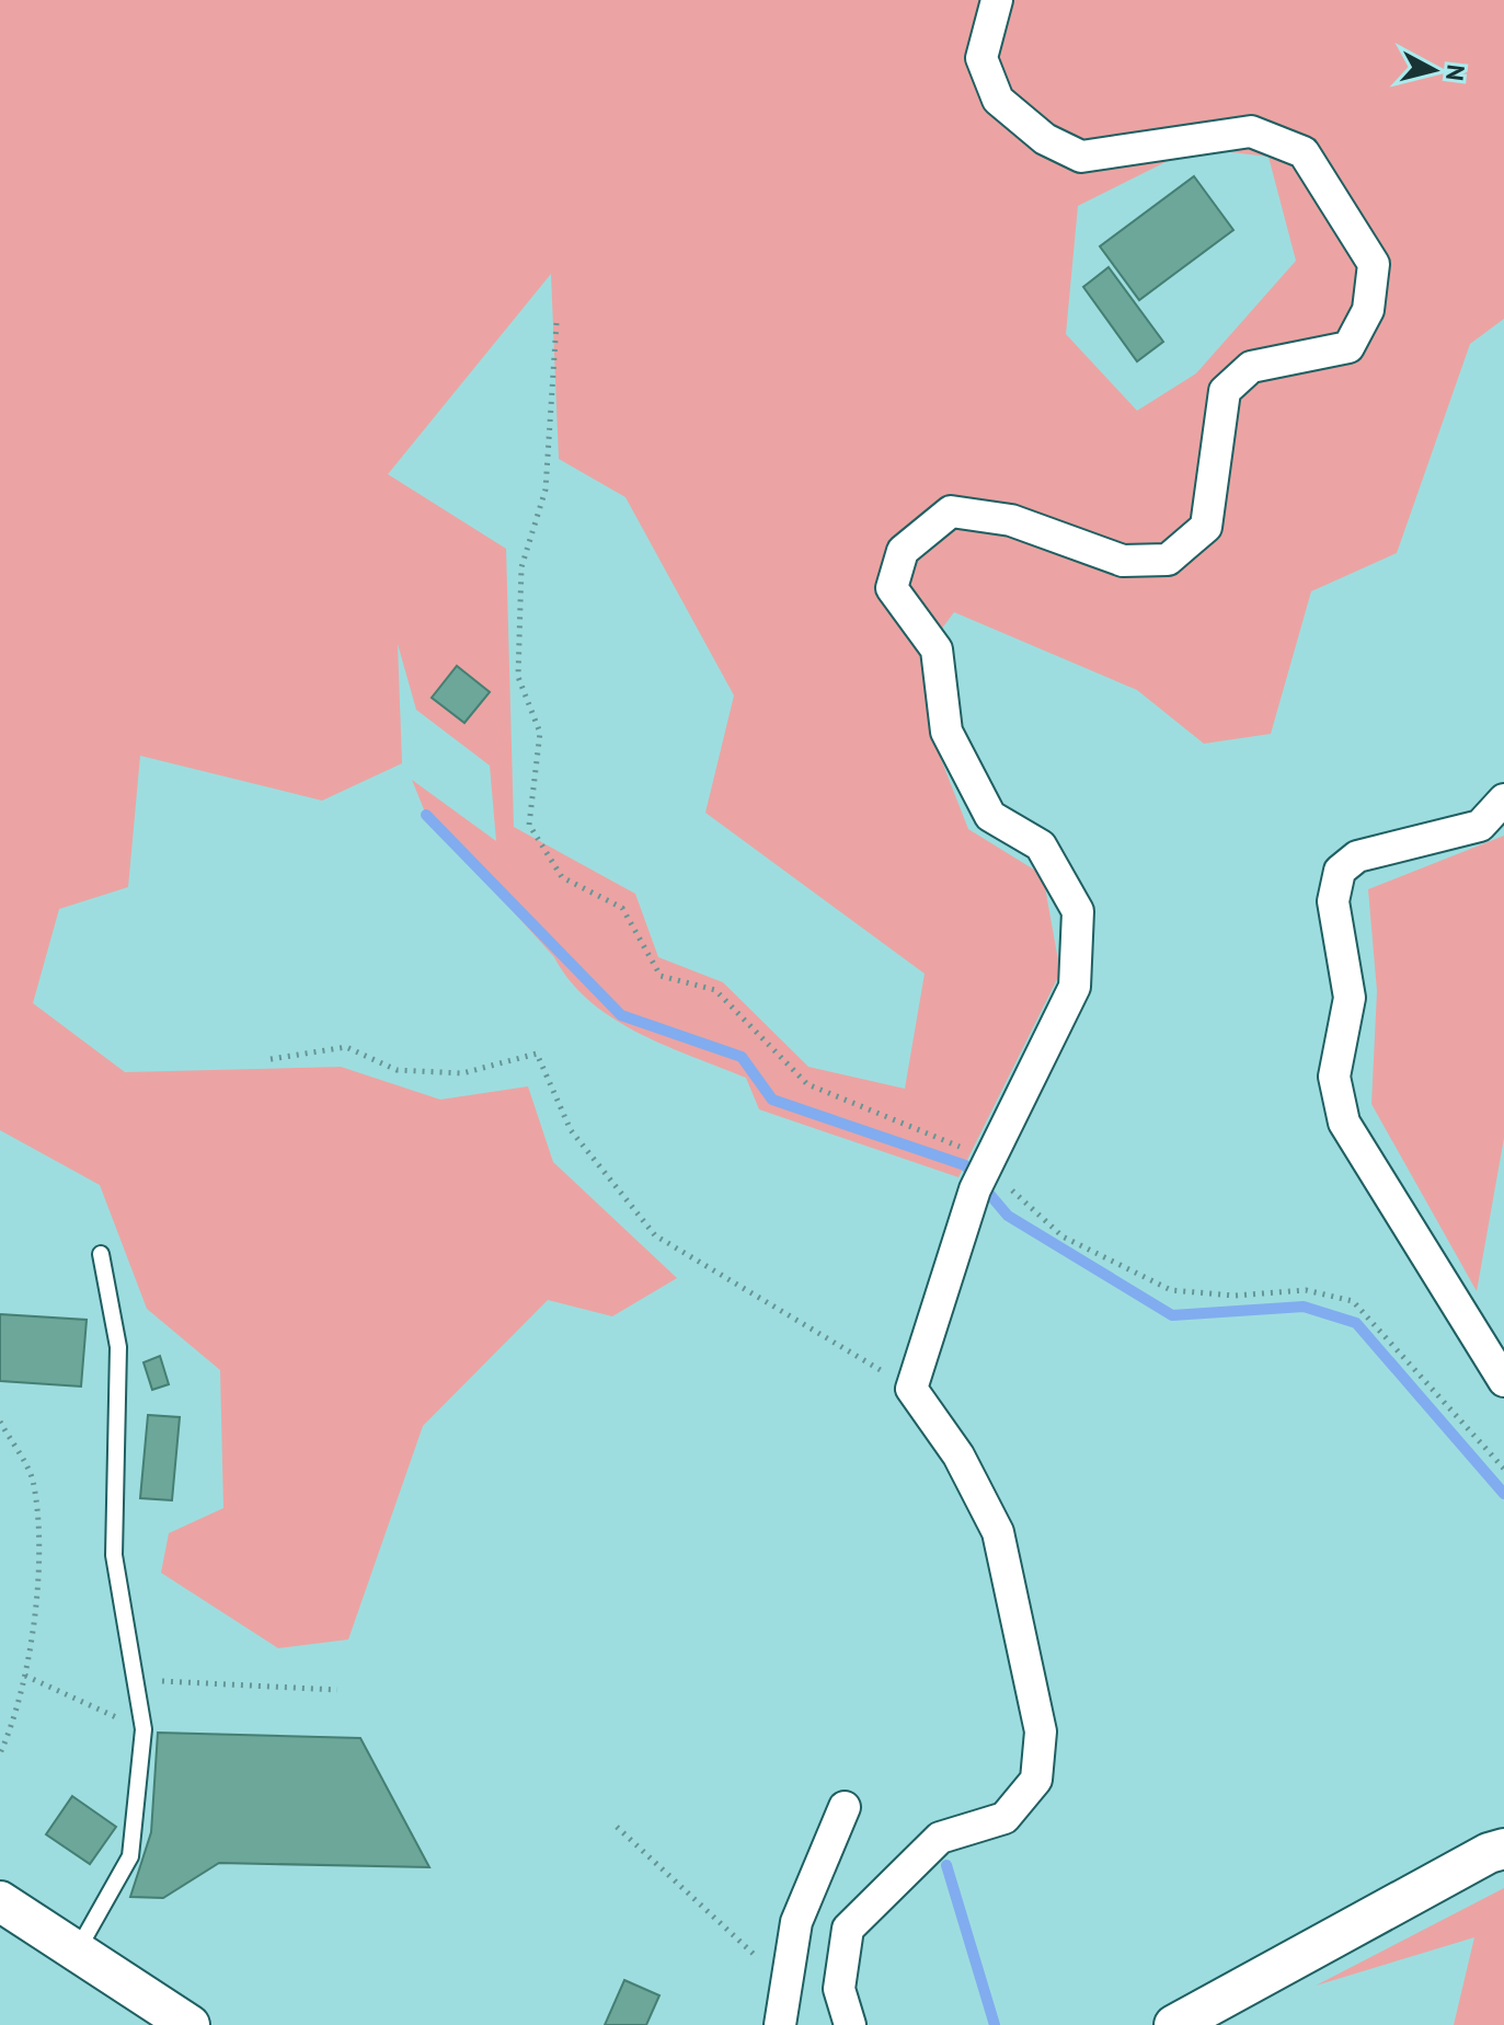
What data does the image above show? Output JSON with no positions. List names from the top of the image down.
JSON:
{
  "north": "right"
}
